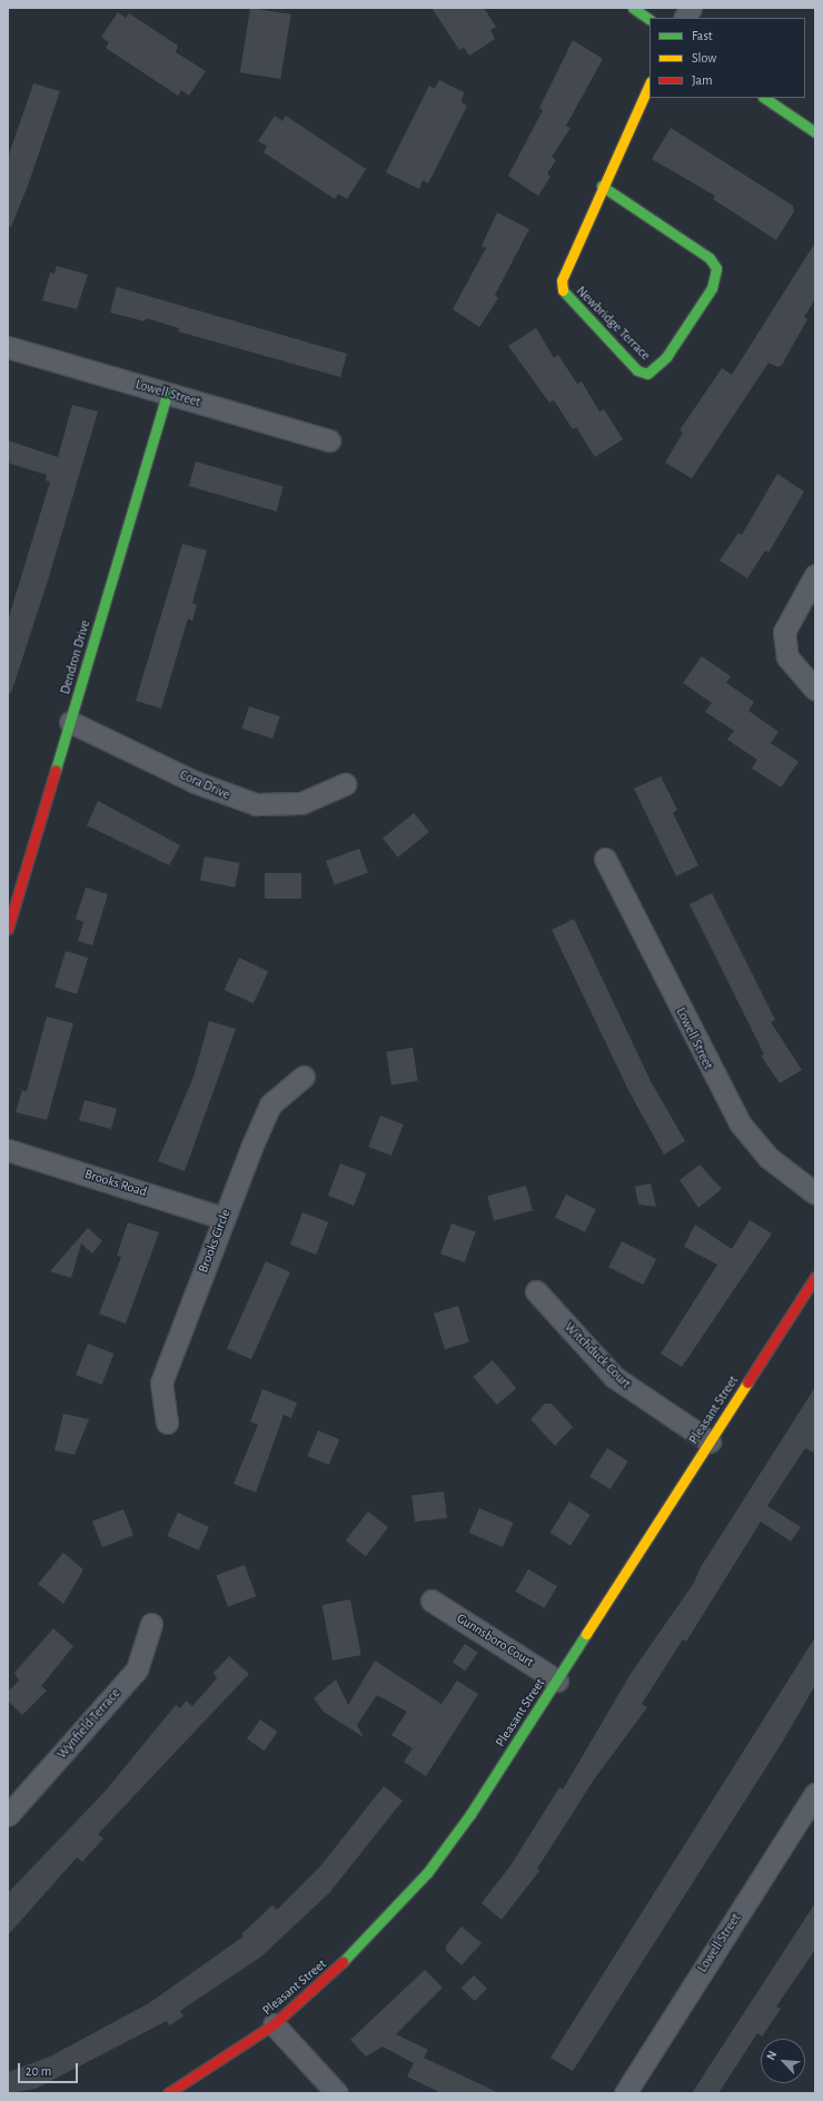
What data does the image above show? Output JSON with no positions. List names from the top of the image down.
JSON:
{
  "streets": {
    "street": [
      "Newbridge Terrace",
      "Lowell Street",
      "Dendron Drive",
      "Cora Drive",
      "Brooks Road",
      "Brooks Circle",
      "Witchduck Court",
      "Pleasant Street",
      "Gunnsboro Court",
      "Wynfield Terrace"
    ]
  },
  "crossings": [
    ["Lowell Street", "Dendron Drive"],
    ["Dendron Drive", "Cora Drive"],
    ["Brooks Road", "Brooks Circle"],
    ["Witchduck Court", "Pleasant Street"],
    ["Pleasant Street", "Gunnsboro Court"]
  ],
  "legend": ["Fast", "Slow", "Jam"],
  "scale_bar": "20 m",
  "north": "top left"
}
